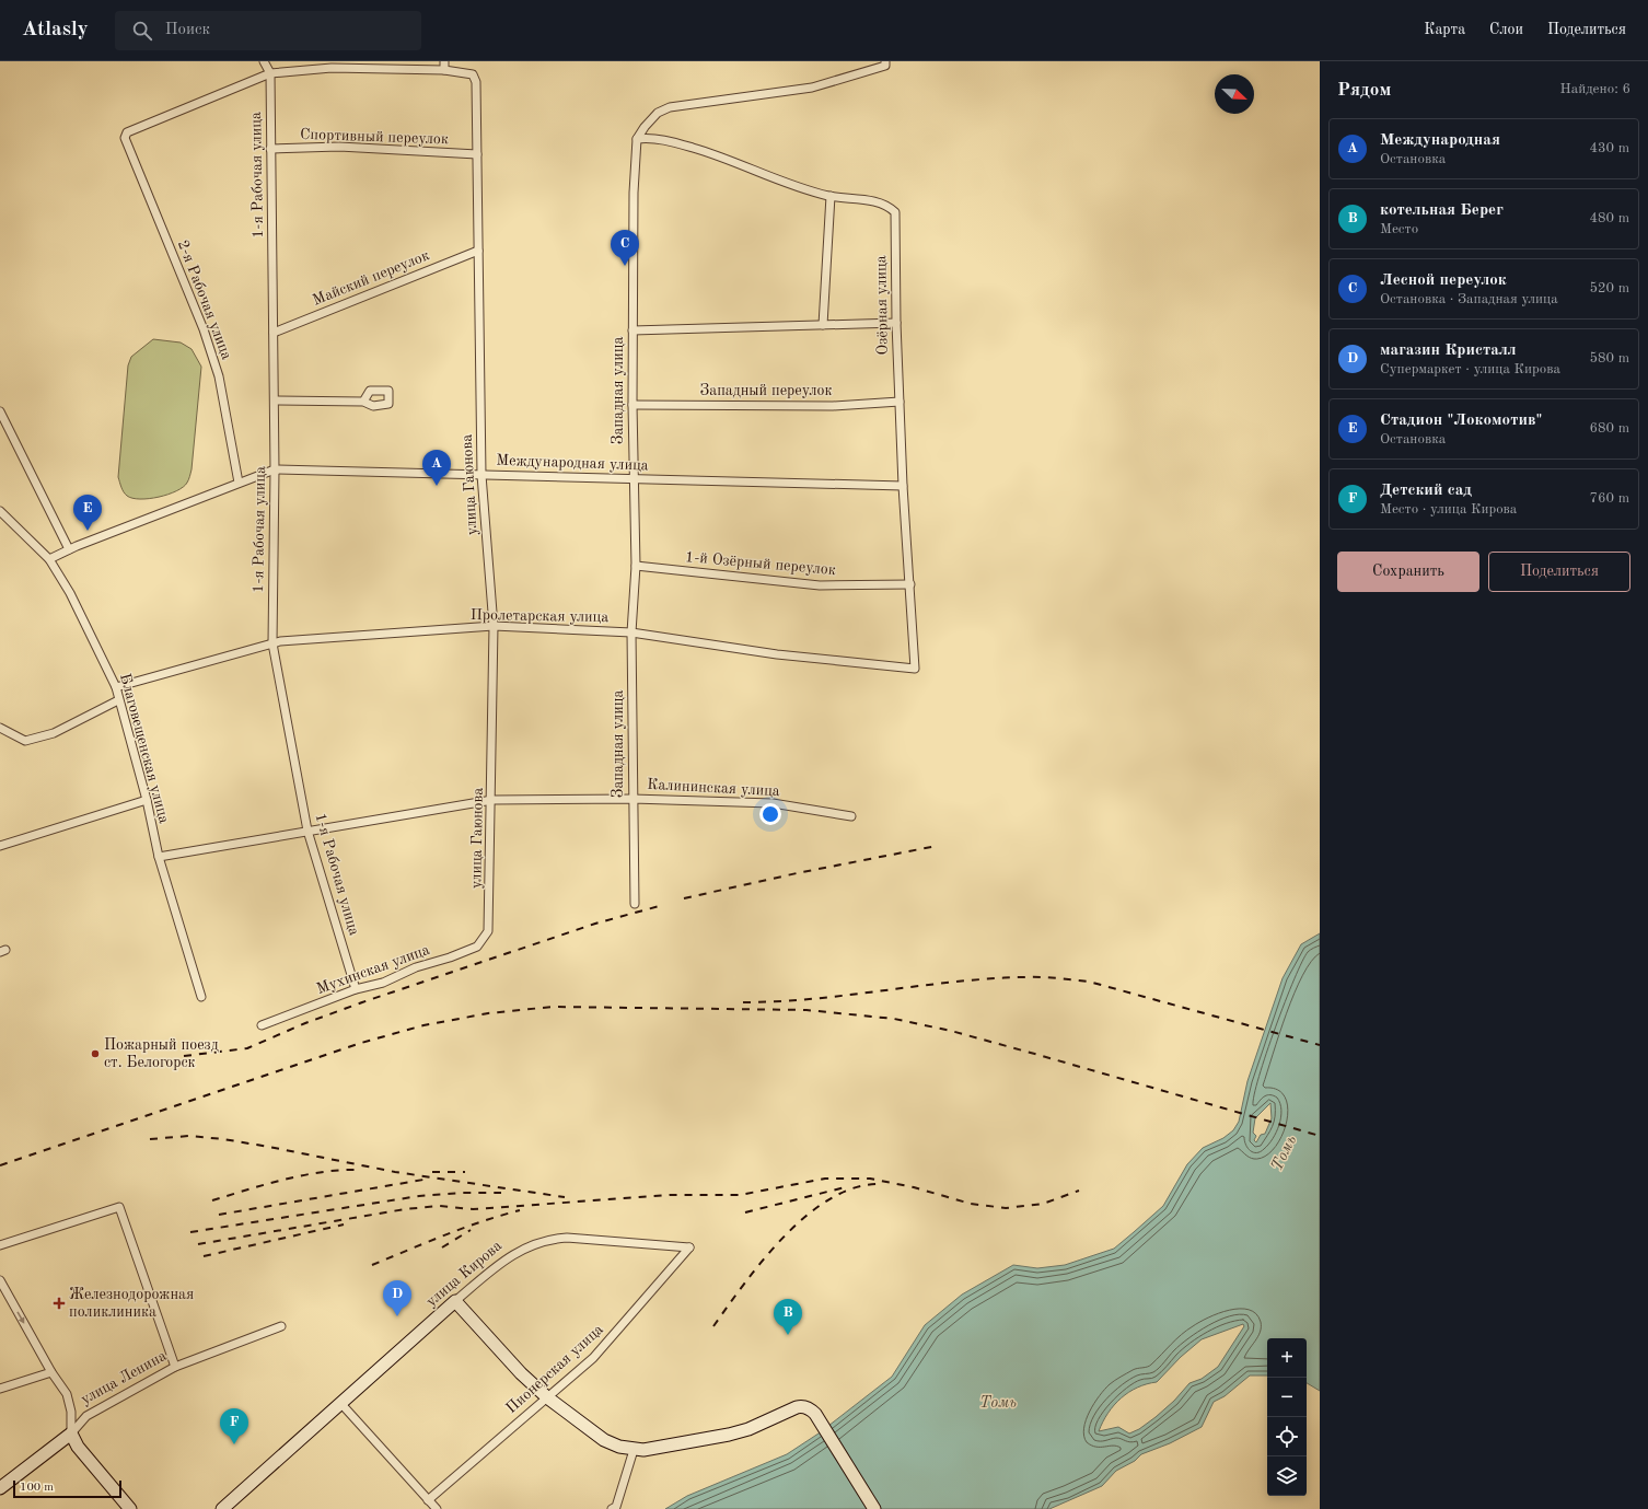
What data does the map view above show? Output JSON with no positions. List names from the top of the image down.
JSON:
{
  "streets": {
    "main road": ["улица Кирова", "улица Ленина"],
    "street": [
      "Спортивный переулок",
      "1-я Рабочая улица",
      "Майский переулок",
      "2-я Рабочая улица",
      "Озёрная улица",
      "Западная улица",
      "Западный переулок",
      "Международная улица",
      "улица Гаюнова",
      "1-й Озёрный переулок",
      "Пролетарская улица",
      "Благовещенская улица",
      "Калининская улица",
      "Мухинская улица",
      "Пионерская улица"
    ]
  },
  "crossings": [
    ["Спортивный переулок", "1-я Рабочая улица"],
    ["Спортивный переулок", "улица Гаюнова"],
    ["1-я Рабочая улица", "Майский переулок"],
    ["1-я Рабочая улица", "2-я Рабочая улица"],
    ["1-я Рабочая улица", "Международная улица"],
    ["1-я Рабочая улица", "Пролетарская улица"],
    ["1-я Рабочая улица", "Калининская улица"],
    ["1-я Рабочая улица", "Мухинская улица"],
    ["Майский переулок", "улица Гаюнова"],
    ["2-я Рабочая улица", "Международная улица"],
    ["Озёрная улица", "Западная улица"],
    ["Озёрная улица", "Западный переулок"],
    ["Озёрная улица", "Международная улица"],
    ["Озёрная улица", "1-й Озёрный переулок"],
    ["Озёрная улица", "Пролетарская улица"],
    ["Западная улица", "Западный переулок"],
    ["Западная улица", "Международная улица"],
    ["Западная улица", "1-й Озёрный переулок"],
    ["Западная улица", "Пролетарская улица"],
    ["Западная улица", "Калининская улица"],
    ["Международная улица", "улица Гаюнова"],
    ["Международная улица", "Благовещенская улица"],
    ["улица Гаюнова", "Пролетарская улица"],
    ["улица Гаюнова", "Калининская улица"],
    ["улица Гаюнова", "Мухинская улица"],
    ["Пролетарская улица", "Благовещенская улица"],
    ["Благовещенская улица", "Калининская улица"],
    ["улица Кирова", "Пионерская улица"]
  ],
  "water": ["Томь"],
  "places": {
    "other": ["Пожарный поезд ст. Белогорск"],
    "health": ["Железнодорожная поликлиника"]
  },
  "scale_bar": "100 m",
  "north": "bottom right",
  "page": {
    "header": "Atlasly",
    "search": "Поиск",
    "nav": ["Карта", "Слои", "Поделиться"],
    "heading": ["Рядом", "Найдено: 6"],
    "list": [
      {
        "mark": "A",
        "name": "Международная",
        "note": "Остановка",
        "value": "430 m"
      },
      {
        "mark": "B",
        "name": "котельная Берег",
        "note": "Место",
        "value": "480 m"
      },
      {
        "mark": "C",
        "name": "Лесной переулок",
        "note": "Остановка · Западная улица",
        "value": "520 m"
      },
      {
        "mark": "D",
        "name": "магазин Кристалл",
        "note": "Супермаркет · улица Кирова",
        "value": "580 m"
      },
      {
        "mark": "E",
        "name": "Стадион \"Локомотив\"",
        "note": "Остановка",
        "value": "680 m"
      },
      {
        "mark": "F",
        "name": "Детский сад",
        "note": "Место · улица Кирова",
        "value": "760 m"
      }
    ],
    "pins": [
      "C",
      "A",
      "E",
      "D",
      "B",
      "F"
    ],
    "buttons": ["Сохранить", "Поделиться"],
    "map_buttons": ["+", "−"],
    "scale": "100 m"
  }
}
